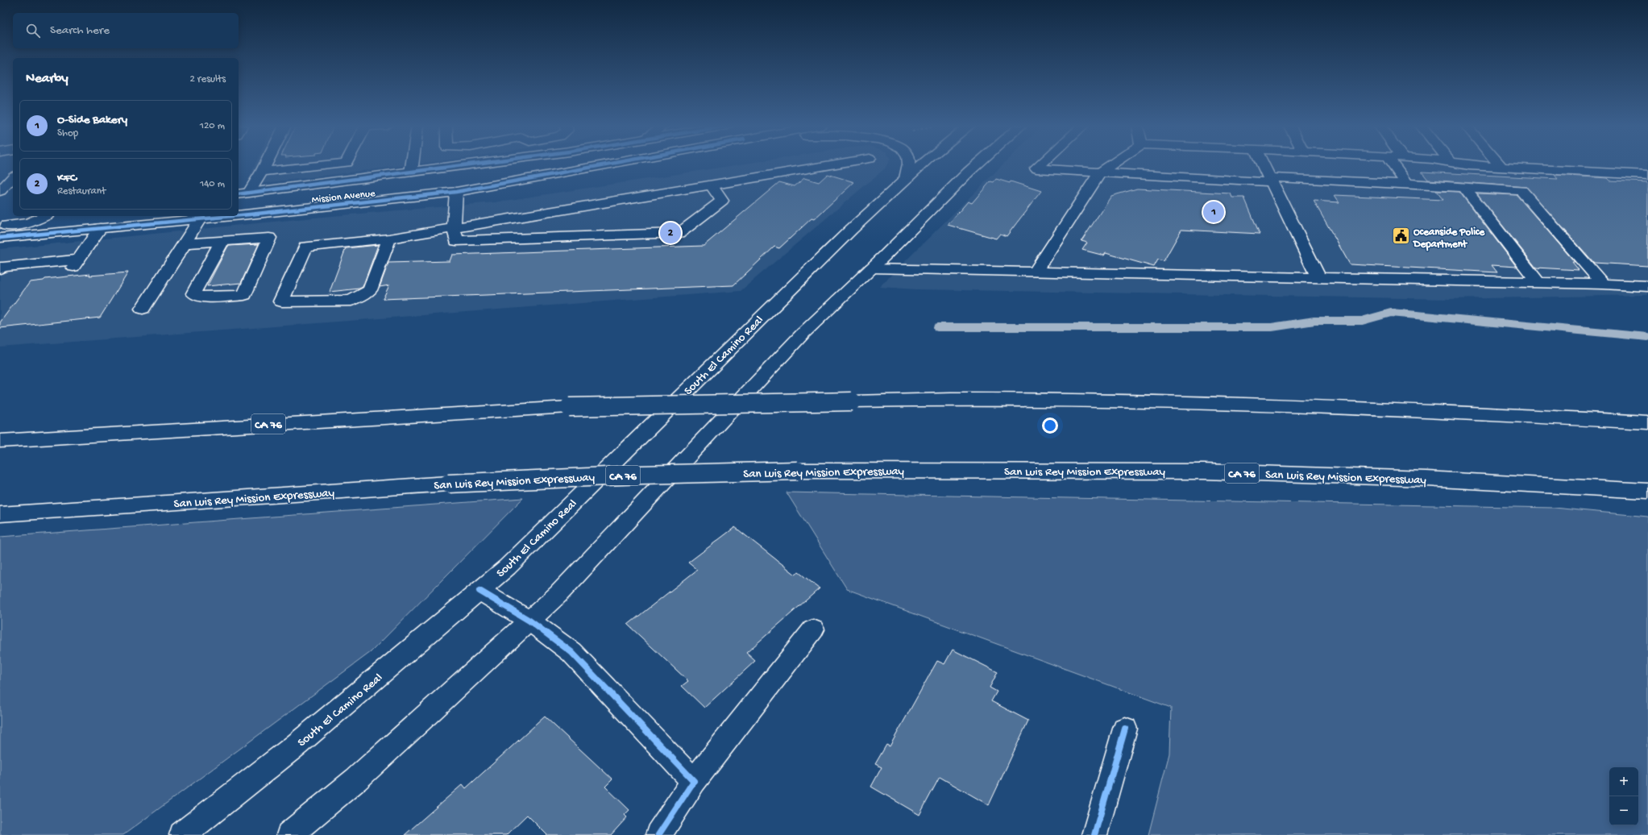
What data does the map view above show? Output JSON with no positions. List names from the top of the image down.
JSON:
{
  "streets": {
    "main road": [
      "Mission Avenue",
      "South El Camino Real",
      "CA 76",
      "San Luis Rey Mission Expressway"
    ]
  },
  "places": {
    "public building": ["Oceanside Police Department"]
  },
  "page": {
    "search": "Search here",
    "heading": ["Nearby", "2 results"],
    "list": [
      {
        "mark": "1",
        "name": "O-Side Bakery",
        "note": "Shop",
        "value": "120 m"
      },
      {
        "mark": "2",
        "name": "KFC",
        "note": "Restaurant",
        "value": "140 m"
      }
    ],
    "pins": ["1", "2"],
    "map_buttons": ["+", "−"]
  }
}
